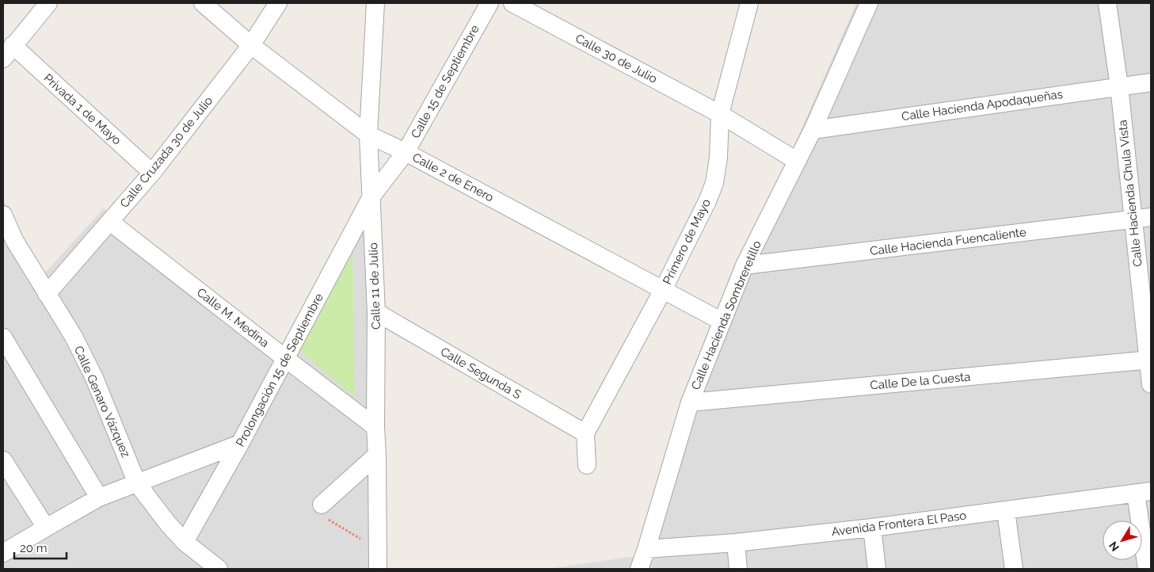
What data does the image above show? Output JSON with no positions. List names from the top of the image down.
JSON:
{
  "streets": {
    "street": [
      "Calle 30 de Julio",
      "Calle 15 de Septiembre",
      "Calle Hacienda Apodaqueñas",
      "Privada 1 de Mayo",
      "Calle Cruzada 30 de Julio",
      "Calle 2 de Enero",
      "Calle Hacienda Chula Vista",
      "Primero de Mayo",
      "Calle Hacienda Fuencaliente",
      "Calle 11 de Julio",
      "Calle Hacienda Sombreretillo",
      "Calle M. Medina",
      "Prolongación 15 de Septiembre",
      "Calle Segunda S",
      "Calle De la Cuesta",
      "Calle Genaro Vázquez",
      "Avenida Frontera El Paso"
    ]
  },
  "crossings": [
    ["Calle 30 de Julio", "Primero de Mayo"],
    ["Calle 30 de Julio", "Calle Hacienda Sombreretillo"],
    ["Calle 15 de Septiembre", "Calle 2 de Enero"],
    ["Calle 15 de Septiembre", "Calle 11 de Julio"],
    ["Calle 15 de Septiembre", "Prolongación 15 de Septiembre"],
    ["Calle Hacienda Apodaqueñas", "Calle Hacienda Chula Vista"],
    ["Calle Hacienda Apodaqueñas", "Calle Hacienda Sombreretillo"],
    ["Privada 1 de Mayo", "Calle Cruzada 30 de Julio"],
    ["Calle Cruzada 30 de Julio", "Calle 2 de Enero"],
    ["Calle Cruzada 30 de Julio", "Calle M. Medina"],
    ["Calle Cruzada 30 de Julio", "Calle Genaro Vázquez"],
    ["Calle 2 de Enero", "Primero de Mayo"],
    ["Calle 2 de Enero", "Calle 11 de Julio"],
    ["Calle 2 de Enero", "Calle Hacienda Sombreretillo"],
    ["Calle Hacienda Chula Vista", "Calle Hacienda Fuencaliente"],
    ["Calle Hacienda Chula Vista", "Calle De la Cuesta"],
    ["Primero de Mayo", "Calle Segunda S"],
    ["Calle Hacienda Fuencaliente", "Calle Hacienda Sombreretillo"],
    ["Calle 11 de Julio", "Calle M. Medina"],
    ["Calle 11 de Julio", "Prolongación 15 de Septiembre"],
    ["Calle 11 de Julio", "Calle Segunda S"],
    ["Calle Hacienda Sombreretillo", "Calle De la Cuesta"],
    ["Calle Hacienda Sombreretillo", "Avenida Frontera El Paso"],
    ["Calle M. Medina", "Prolongación 15 de Septiembre"],
    ["Prolongación 15 de Septiembre", "Calle Genaro Vázquez"]
  ],
  "scale_bar": "20 m",
  "north": "bottom left"
}
